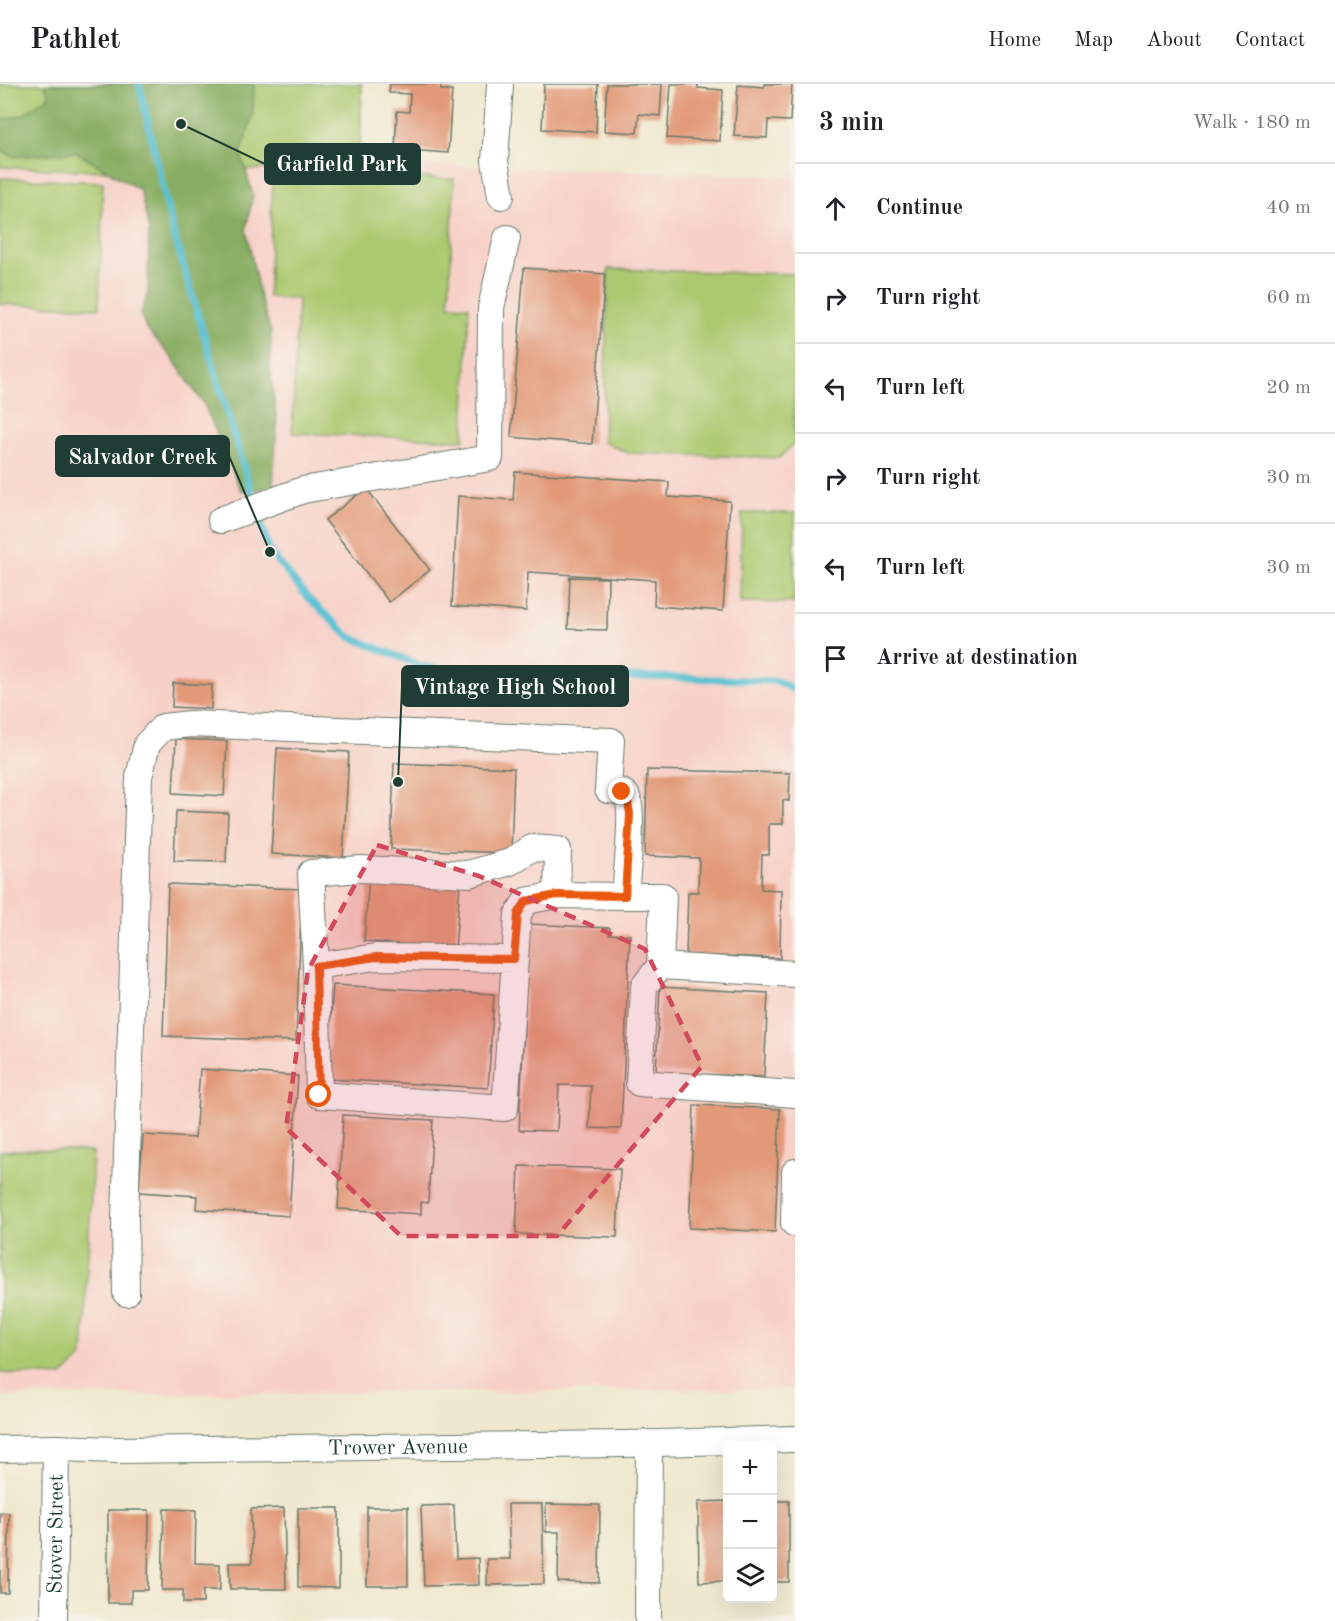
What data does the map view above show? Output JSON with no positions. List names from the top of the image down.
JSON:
{
  "streets": {
    "street": ["Trower Avenue", "Stover Street"]
  },
  "crossings": [
    ["Trower Avenue", "Stover Street"]
  ],
  "places": ["Garfield Park", "Salvador Creek", "Vintage High School"],
  "page": {
    "header": "Pathlet",
    "nav": [
      "Home",
      "Map",
      "About",
      "Contact"
    ],
    "heading": ["3 min", "Walk · 180 m"],
    "list": [
      ["Continue", "40 m"],
      ["Turn right", "60 m"],
      ["Turn left", "20 m"],
      ["Turn right", "30 m"],
      ["Turn left", "30 m"],
      "Arrive at destination"
    ],
    "map_buttons": ["+", "−"]
  }
}
